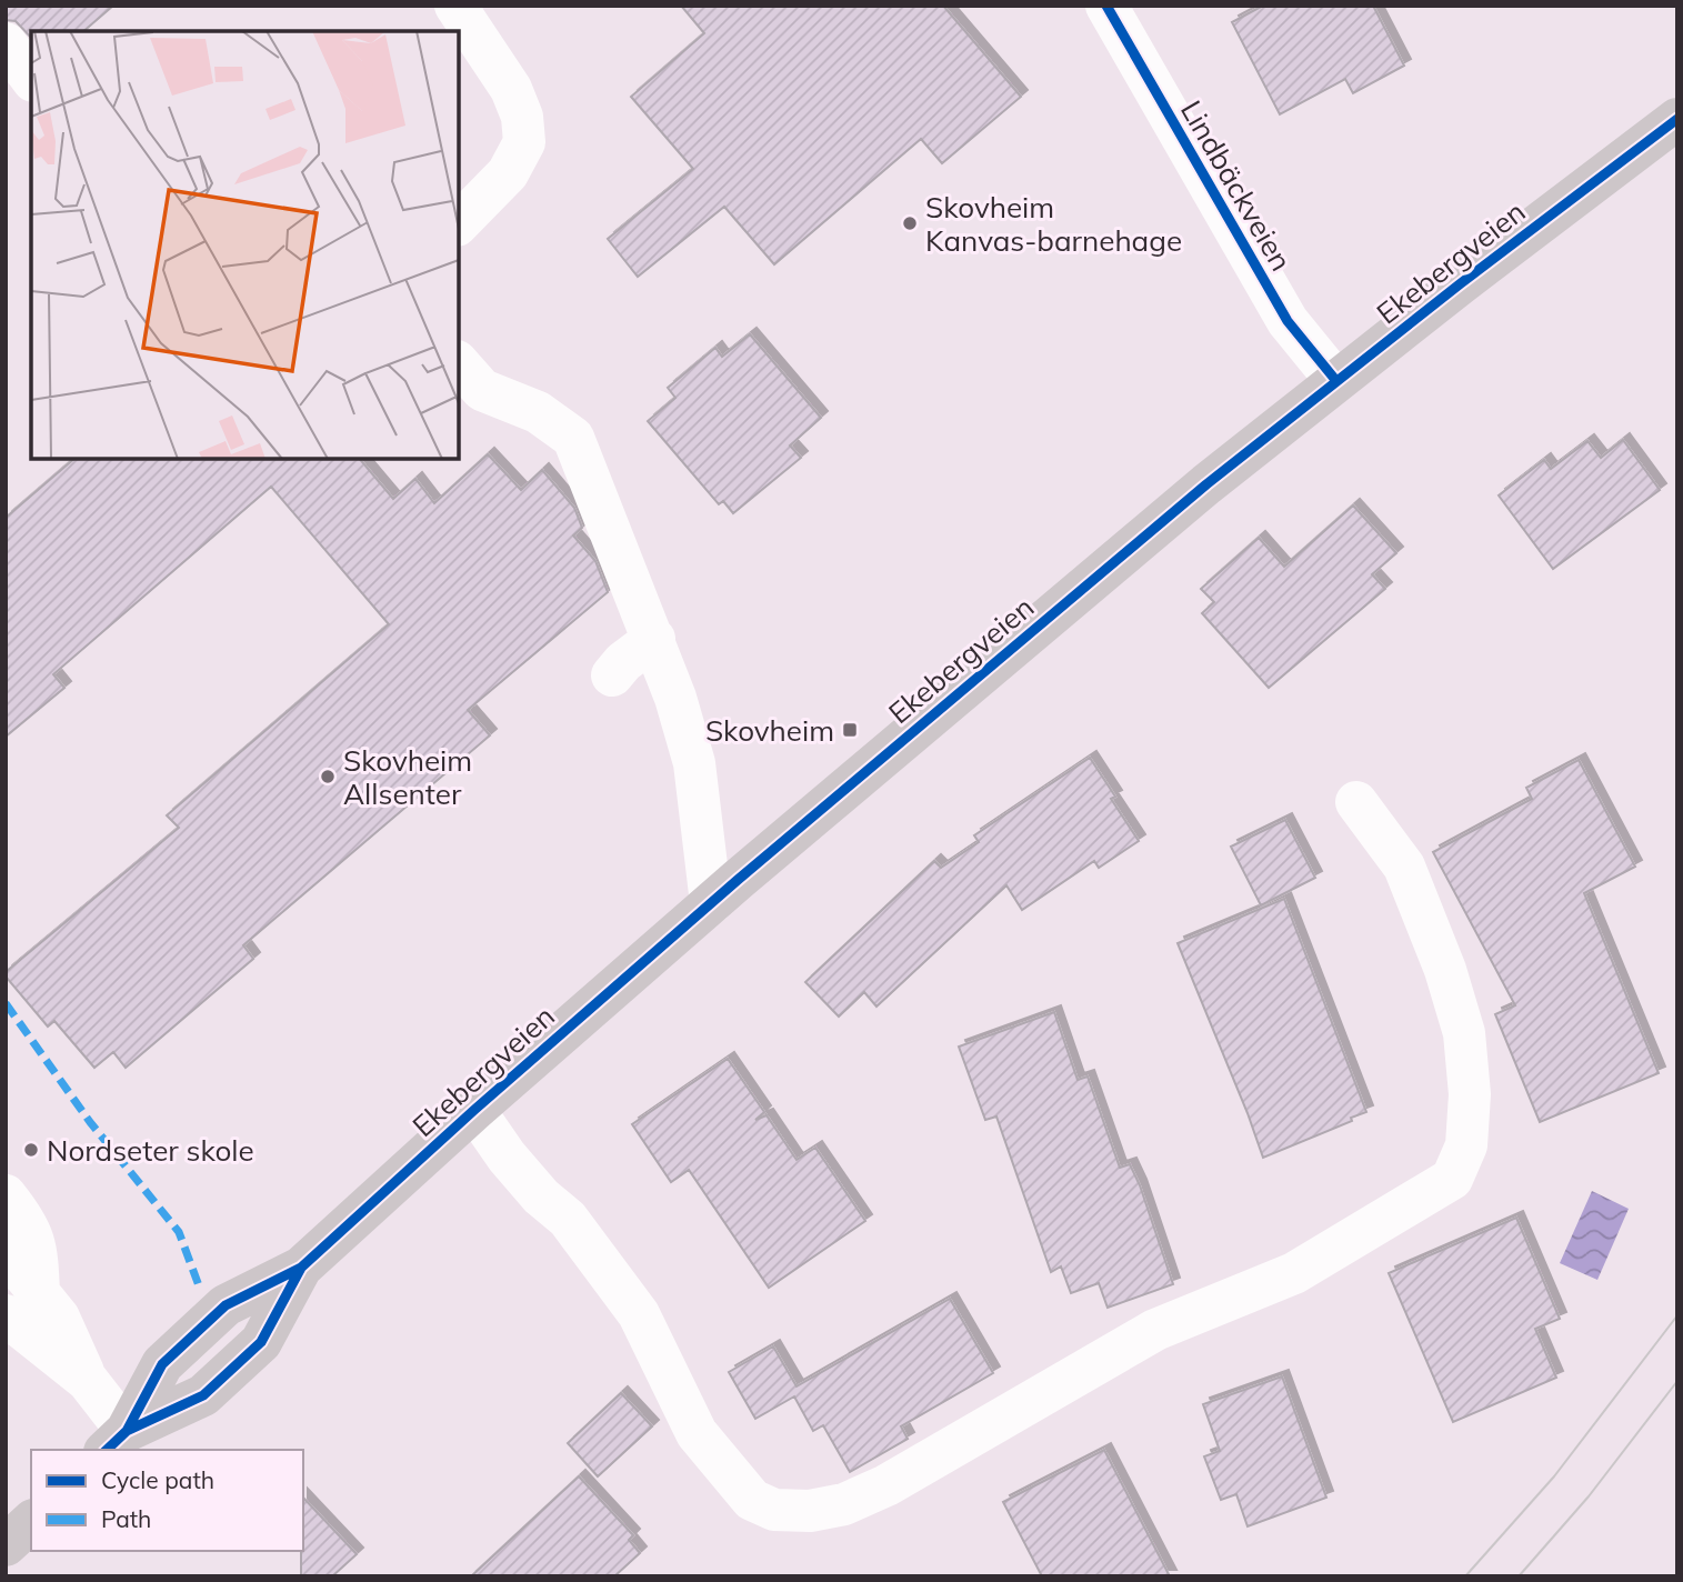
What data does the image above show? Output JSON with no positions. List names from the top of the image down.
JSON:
{
  "streets": {
    "main road": ["Ekebergveien"],
    "street": ["Lindbäckveien"]
  },
  "crossings": [
    ["Lindbäckveien", "Ekebergveien"]
  ],
  "places": {
    "other": ["Skovheim Kanvas-barnehage", "Skovheim Allsenter", "Nordseter skole"],
    "transit": ["Skovheim"]
  },
  "legend": ["Cycle path", "Path"]
}
